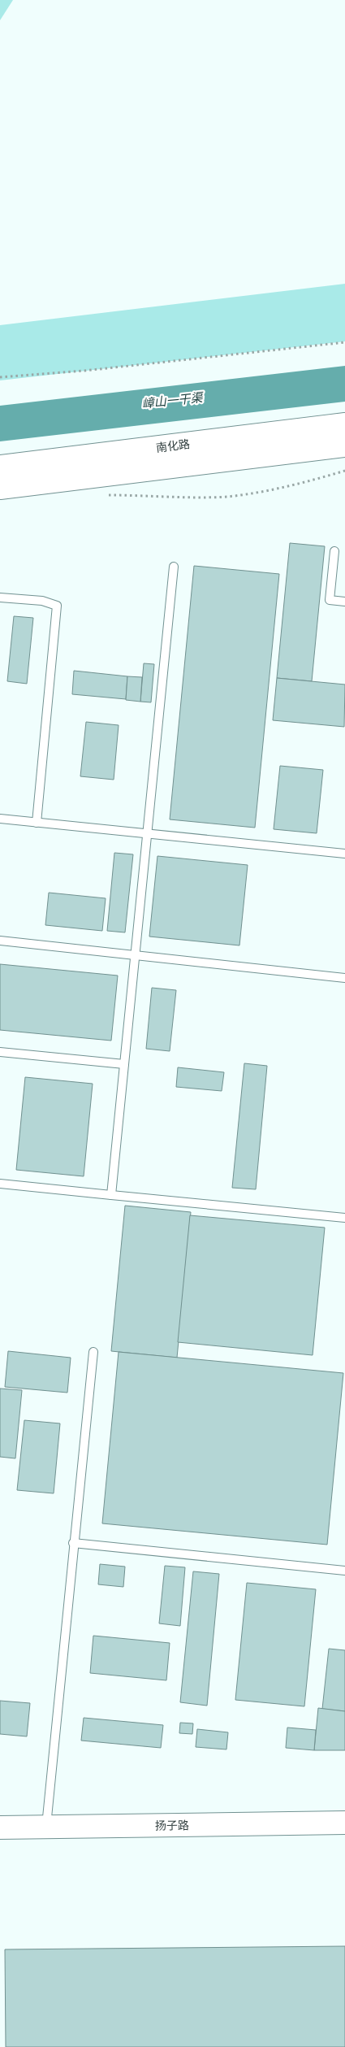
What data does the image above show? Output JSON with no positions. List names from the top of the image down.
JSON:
{
  "streets": {
    "main road": ["南化路", "扬子路"]
  },
  "water": ["嶂山一干渠"]
}
